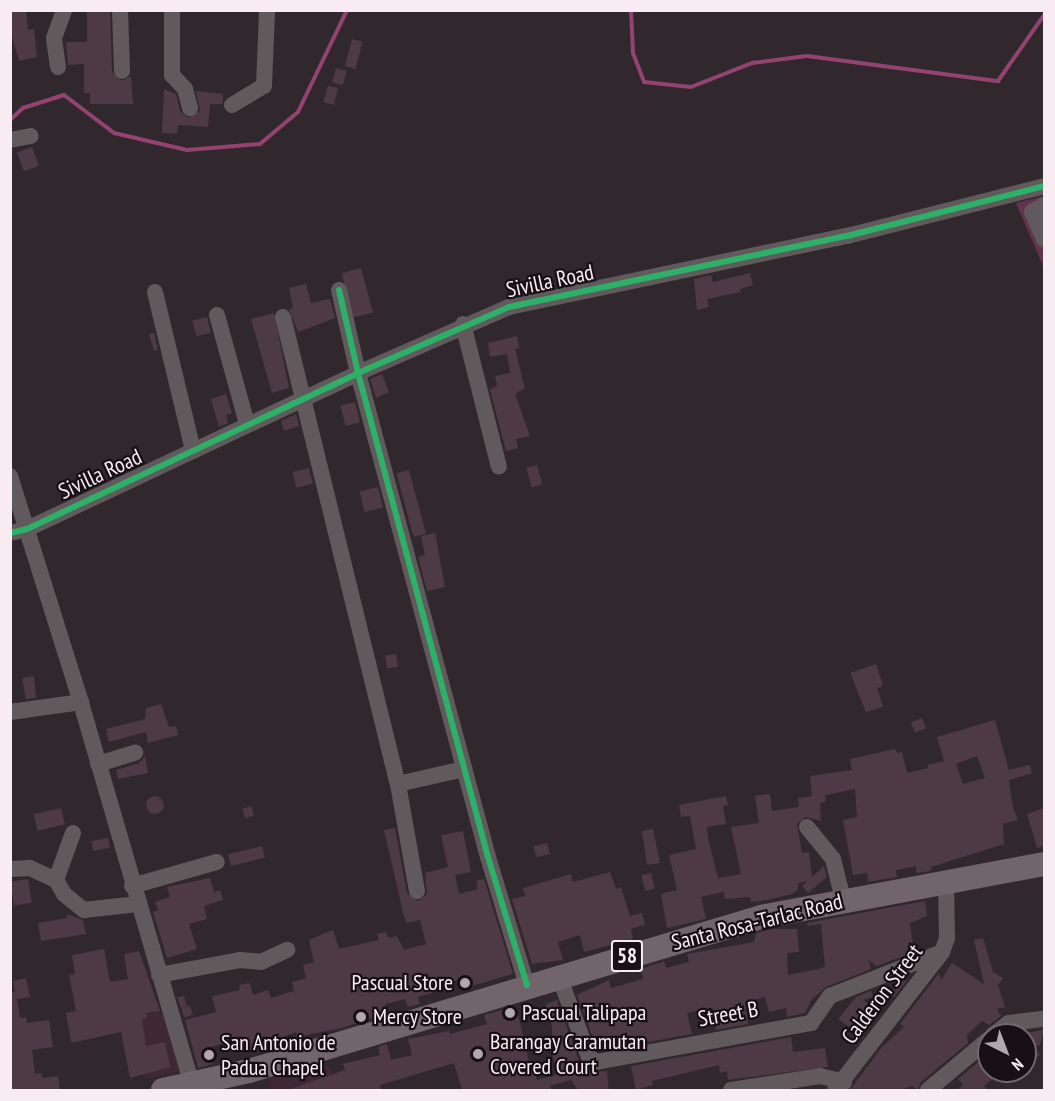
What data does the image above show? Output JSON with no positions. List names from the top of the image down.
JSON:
{
  "streets": {
    "highway": ["Santa Rosa-Tarlac Road", "58"],
    "street": ["Sivilla Road", "Calderon Street", "Street B"]
  },
  "crossings": [
    ["Santa Rosa-Tarlac Road", "Calderon Street"],
    ["Santa Rosa-Tarlac Road", "Street B"],
    ["Calderon Street", "Street B"]
  ],
  "places": [
    "Pascual Store",
    "Pascual Talipapa",
    "Mercy Store",
    "Barangay Caramutan Covered Court",
    "San Antonio de Padua Chapel"
  ],
  "north": "bottom right"
}
